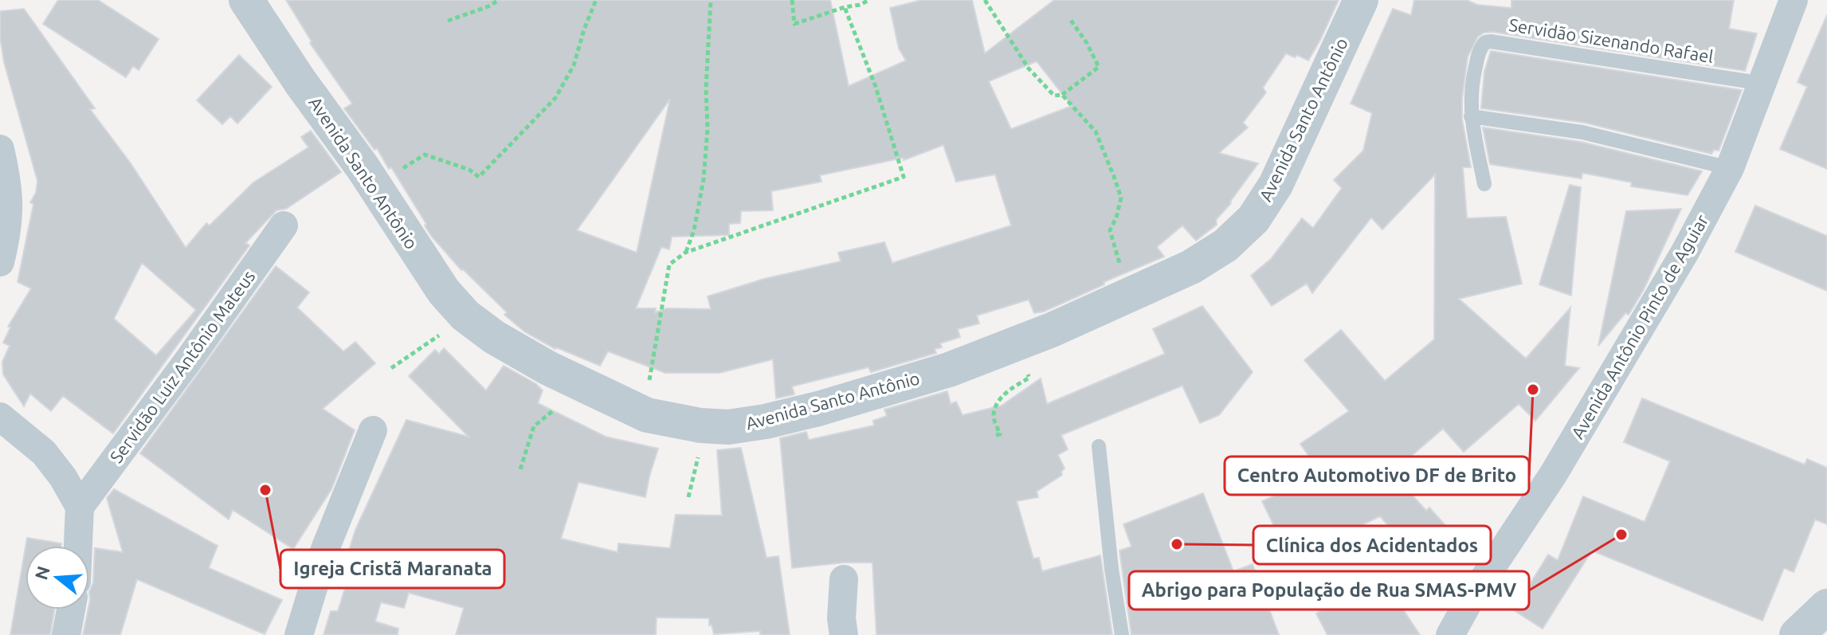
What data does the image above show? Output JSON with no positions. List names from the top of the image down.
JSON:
{
  "streets": {
    "street": ["Avenida Santo Antônio", "Avenida Antônio Pinto de Aguiar", "Servidão Luiz Antônio Mateus"],
    "lane": ["Servidão Sizenando Rafael"]
  },
  "crossings": [
    ["Servidão Sizenando Rafael", "Avenida Antônio Pinto de Aguiar"]
  ],
  "places": [
    "Centro Automotivo DF de Brito",
    "Igreja Cristã Maranata",
    "Abrigo para População de Rua SMAS-PMV",
    "Clínica dos Acidentados"
  ],
  "north": "left"
}
